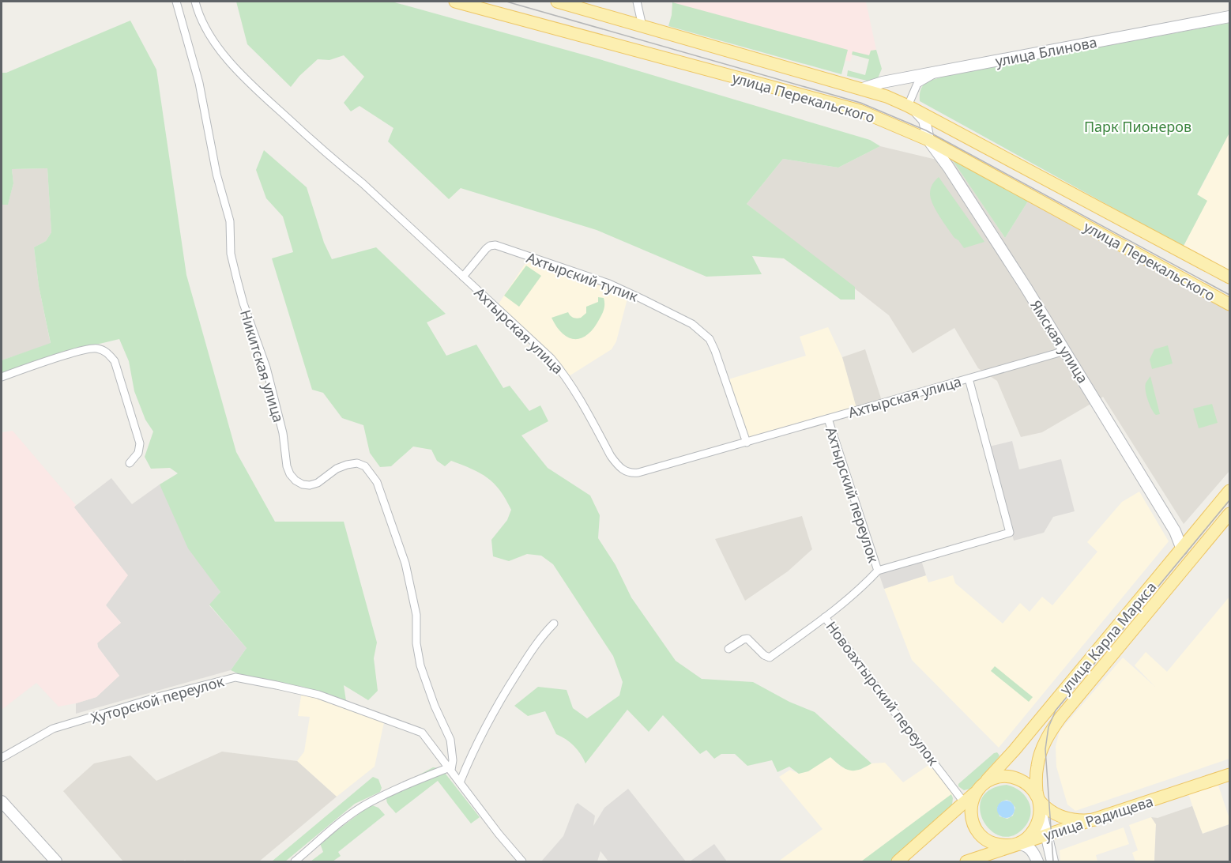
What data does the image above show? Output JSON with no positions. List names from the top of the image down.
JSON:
{
  "streets": {
    "main road": [
      "улица Блинова",
      "улица Перекальского",
      "Ямская улица",
      "улица Карла Маркса",
      "улица Радищева"
    ],
    "street": [
      "Ахтырский тупик",
      "Ахтырская улица",
      "Никитская улица",
      "Ахтырский переулок",
      "Новоахтырский переулок",
      "Хуторской переулок"
    ]
  },
  "crossings": [
    ["улица Блинова", "улица Перекальского"],
    ["улица Перекальского", "Ямская улица"],
    ["Ахтырский тупик", "Ахтырская улица"],
    ["Ахтырская улица", "Ямская улица"],
    ["Ахтырская улица", "Ахтырский переулок"],
    ["Ямская улица", "улица Карла Маркса"],
    ["Никитская улица", "Хуторской переулок"],
    ["Ахтырский переулок", "Новоахтырский переулок"],
    ["улица Карла Маркса", "Новоахтырский переулок"],
    ["улица Карла Маркса", "улица Радищева"]
  ],
  "parks": ["Парк Пионеров"]
}
